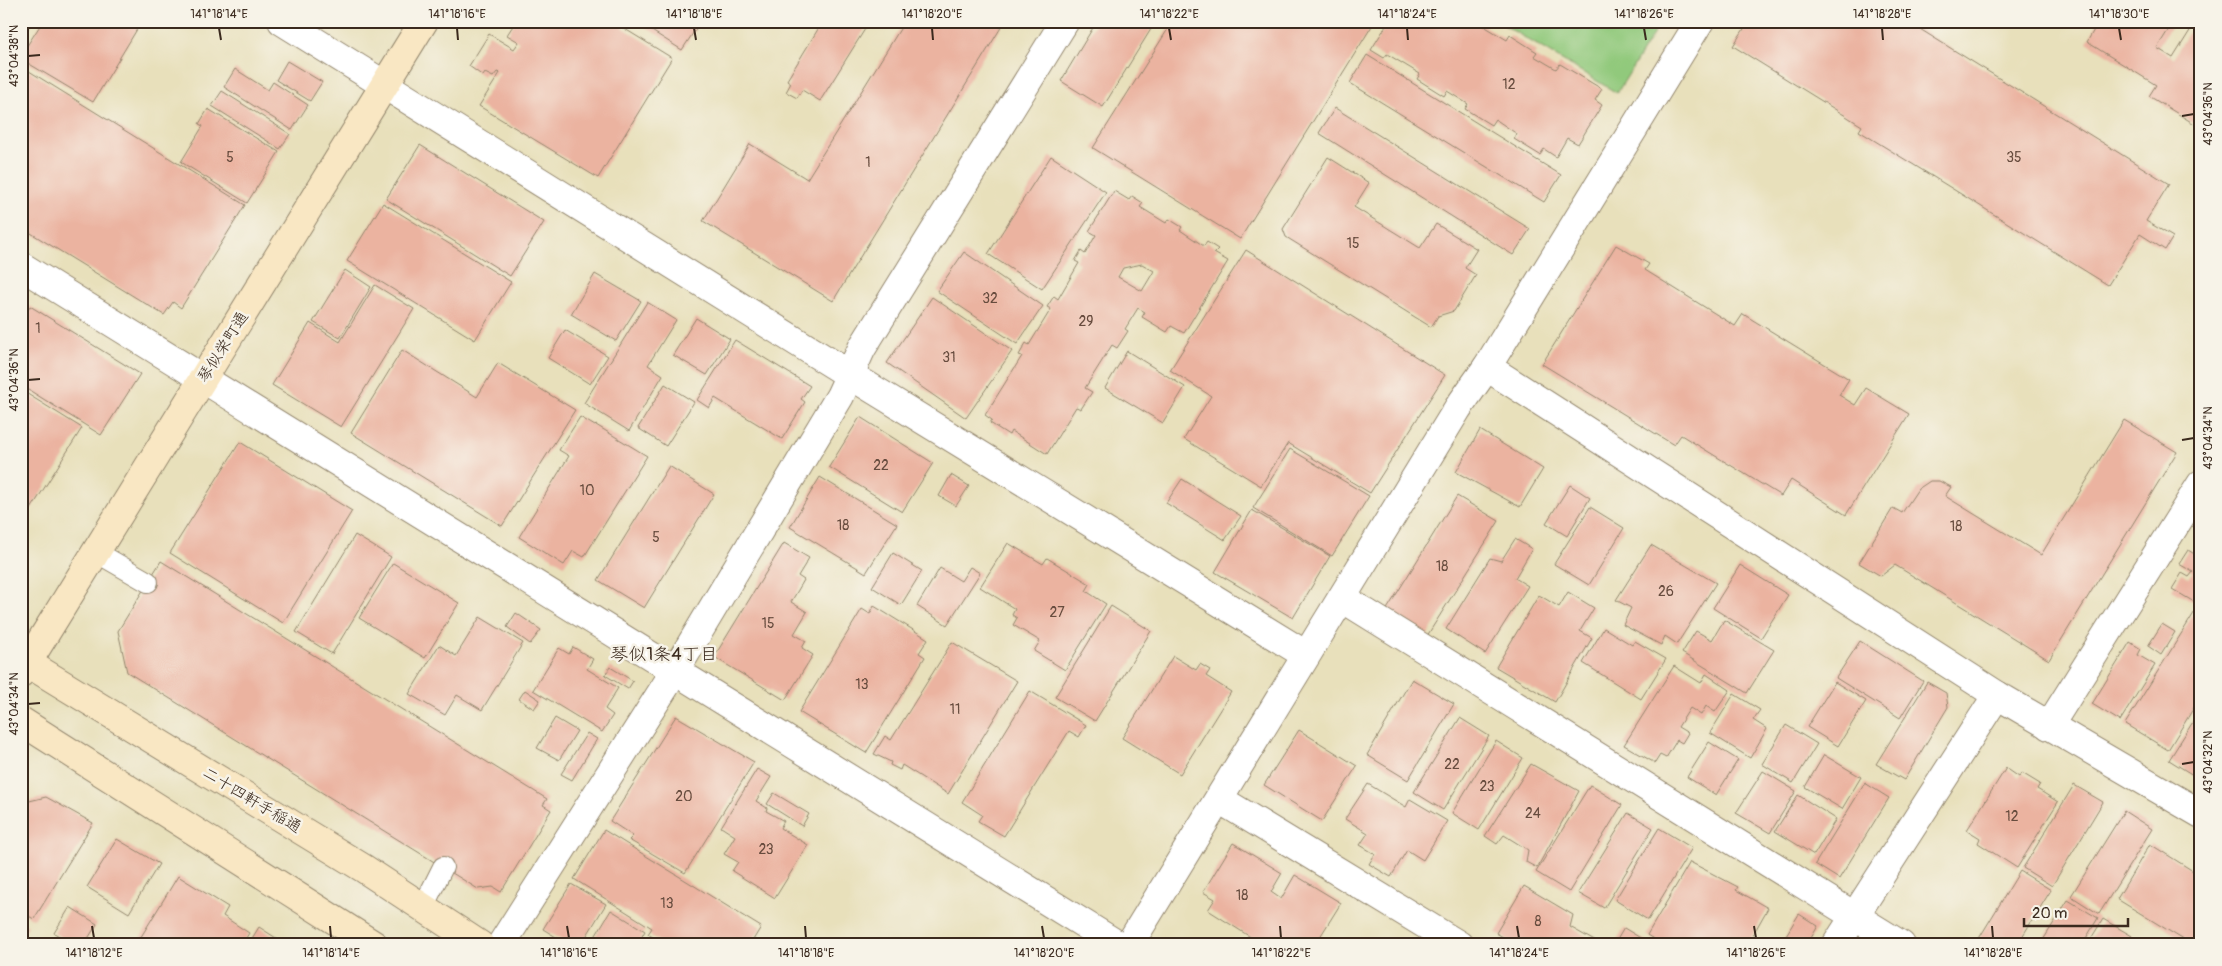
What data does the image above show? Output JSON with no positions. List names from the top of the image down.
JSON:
{
  "streets": {
    "street": ["琴似栄町通", "二十四軒手稲通"]
  },
  "crossings": [
    ["琴似栄町通", "二十四軒手稲通"]
  ],
  "districts": ["琴似1条4丁目"],
  "house_numbers": [
    "12",
    "5",
    "35",
    "1",
    "15",
    "32",
    "29",
    "1",
    "31",
    "22",
    "10",
    "18",
    "18",
    "5",
    "18",
    "26",
    "27",
    "15",
    "13",
    "11",
    "22",
    "23",
    "20",
    "24",
    "12",
    "23",
    "18",
    "13",
    "8"
  ],
  "scale_bar": "20 m",
  "coordinates": [
    "141°18'14\"E",
    "141°18'16\"E",
    "141°18'18\"E",
    "141°18'20\"E",
    "141°18'22\"E",
    "141°18'24\"E",
    "141°18'26\"E",
    "141°18'28\"E",
    "141°18'30\"E",
    "43°04'38\"N",
    "43°04'36\"N",
    "43°04'34\"N",
    "43°04'32\"N",
    "141°18'12\"E"
  ]
}
